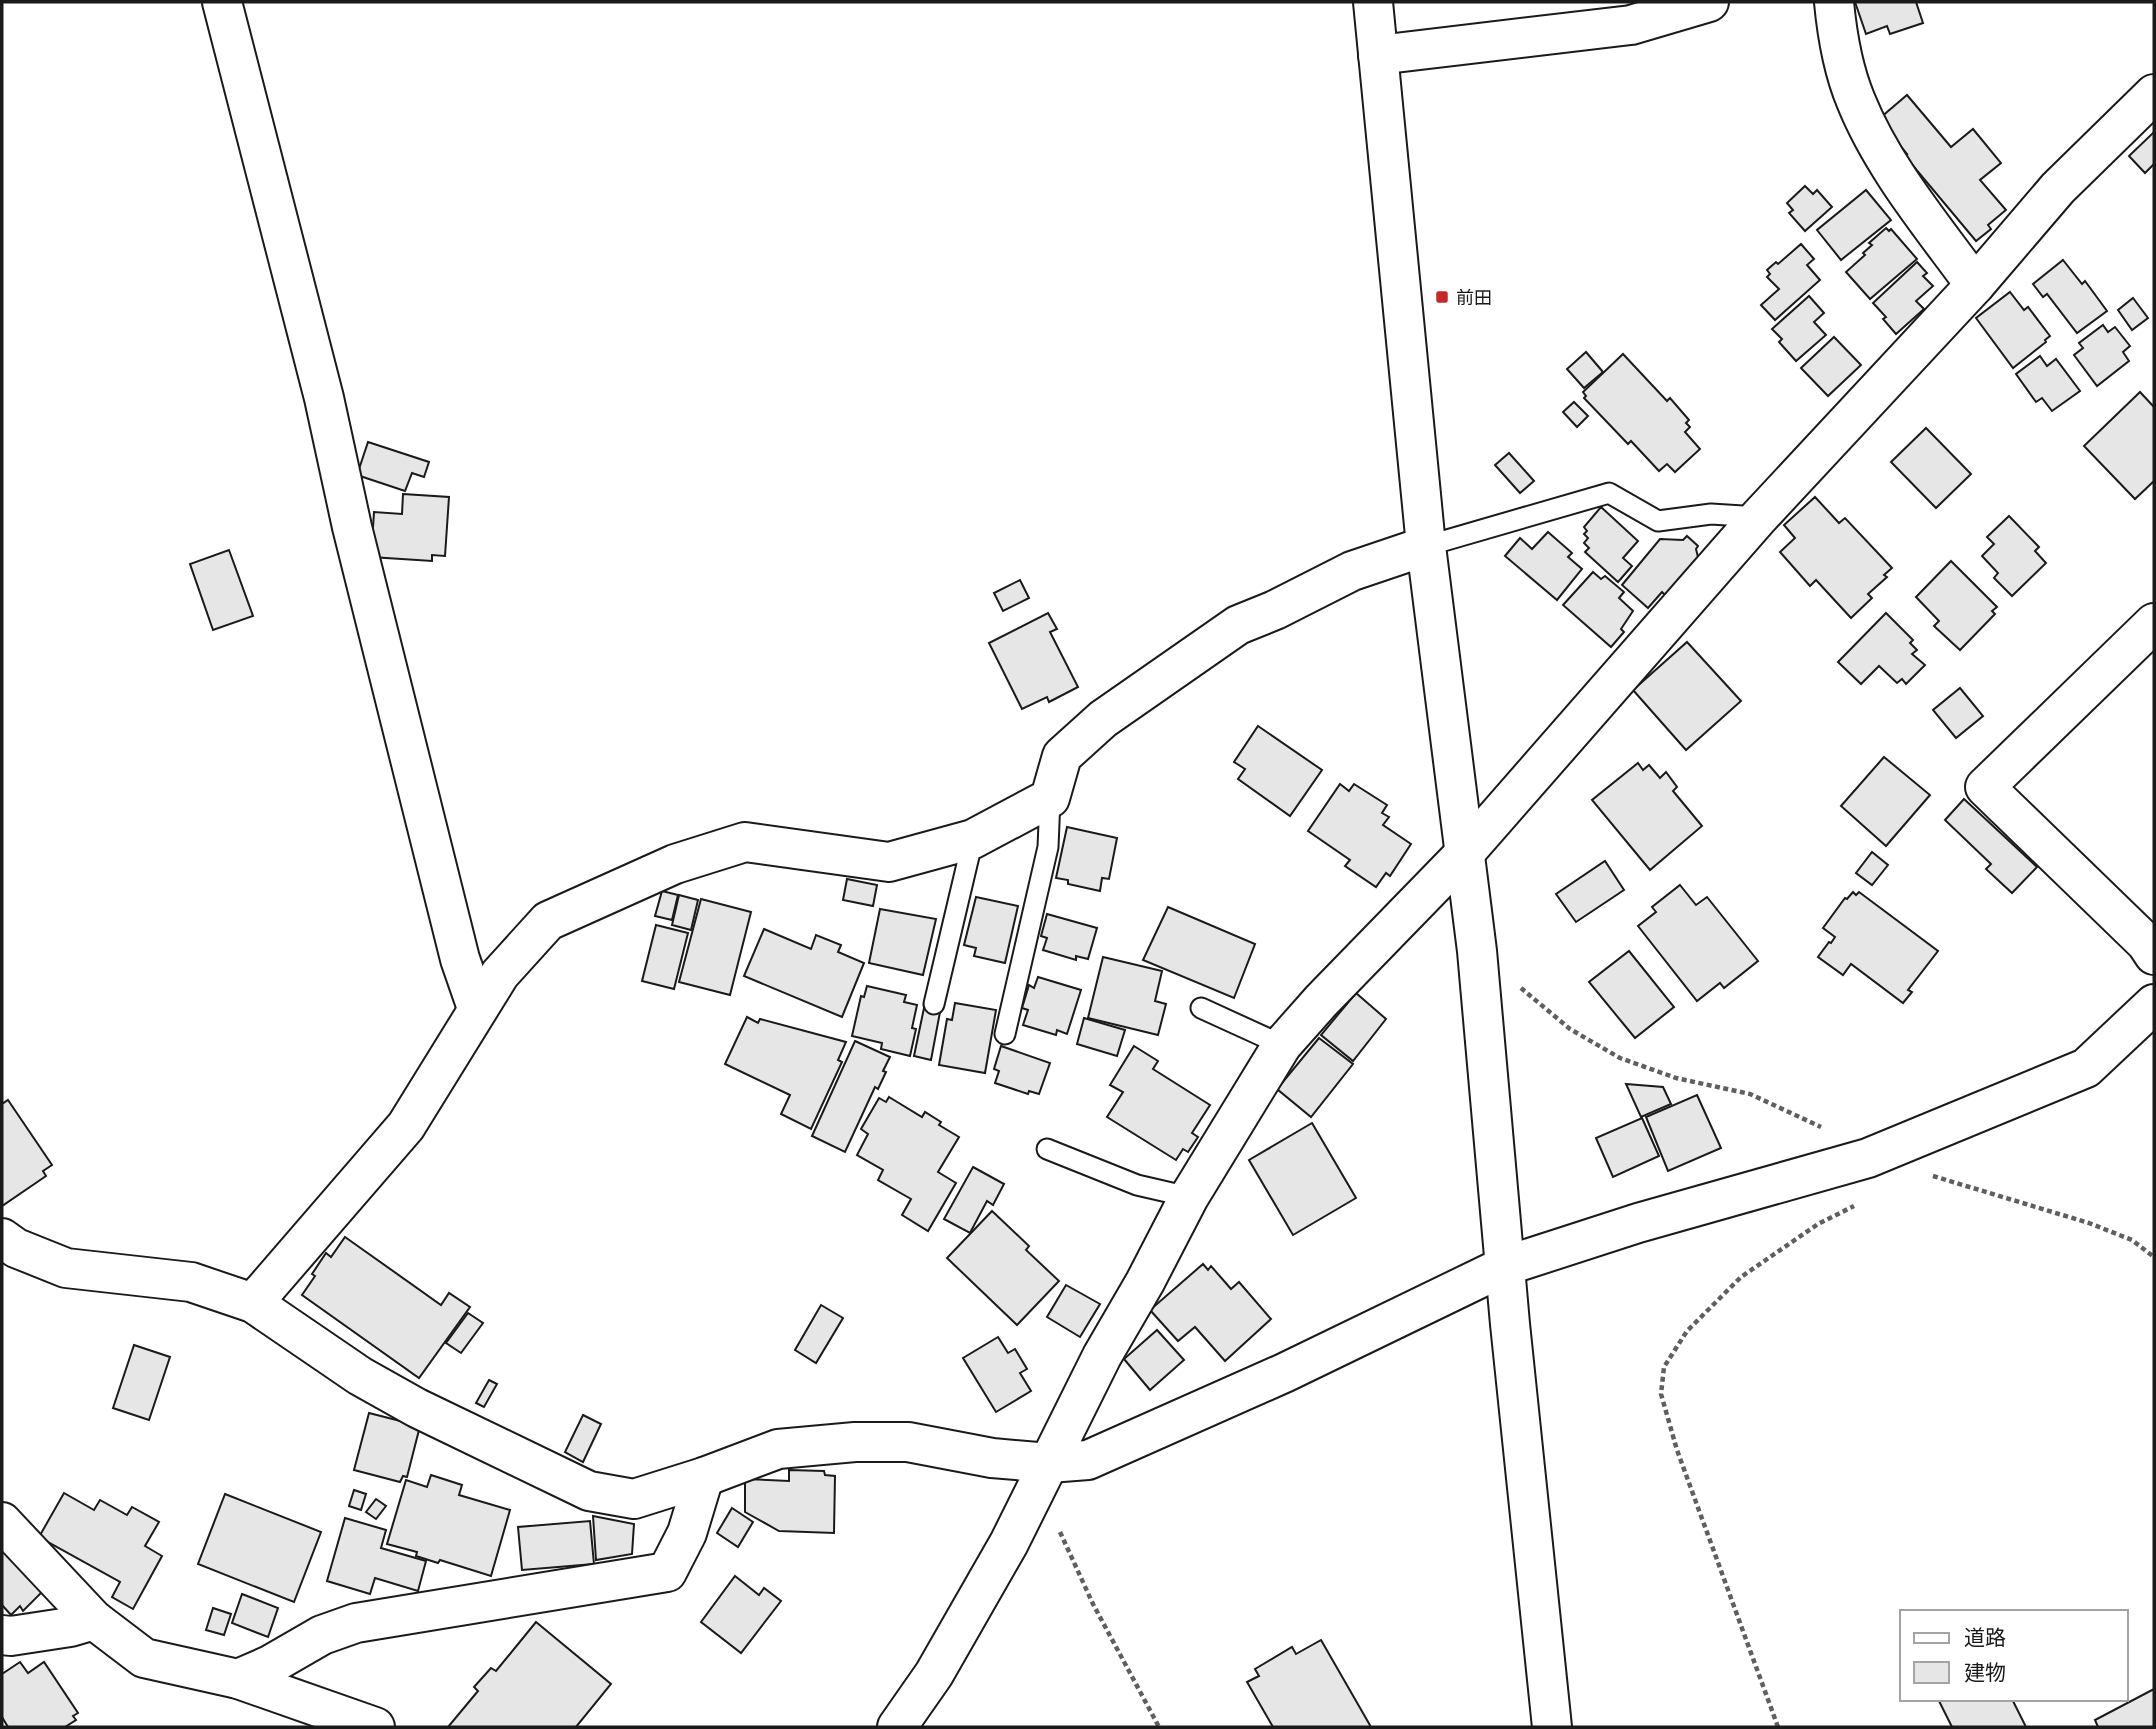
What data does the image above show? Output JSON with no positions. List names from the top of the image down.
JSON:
{
  "places": {
    "transit": ["前田"]
  },
  "legend": ["道路", "建物"]
}
